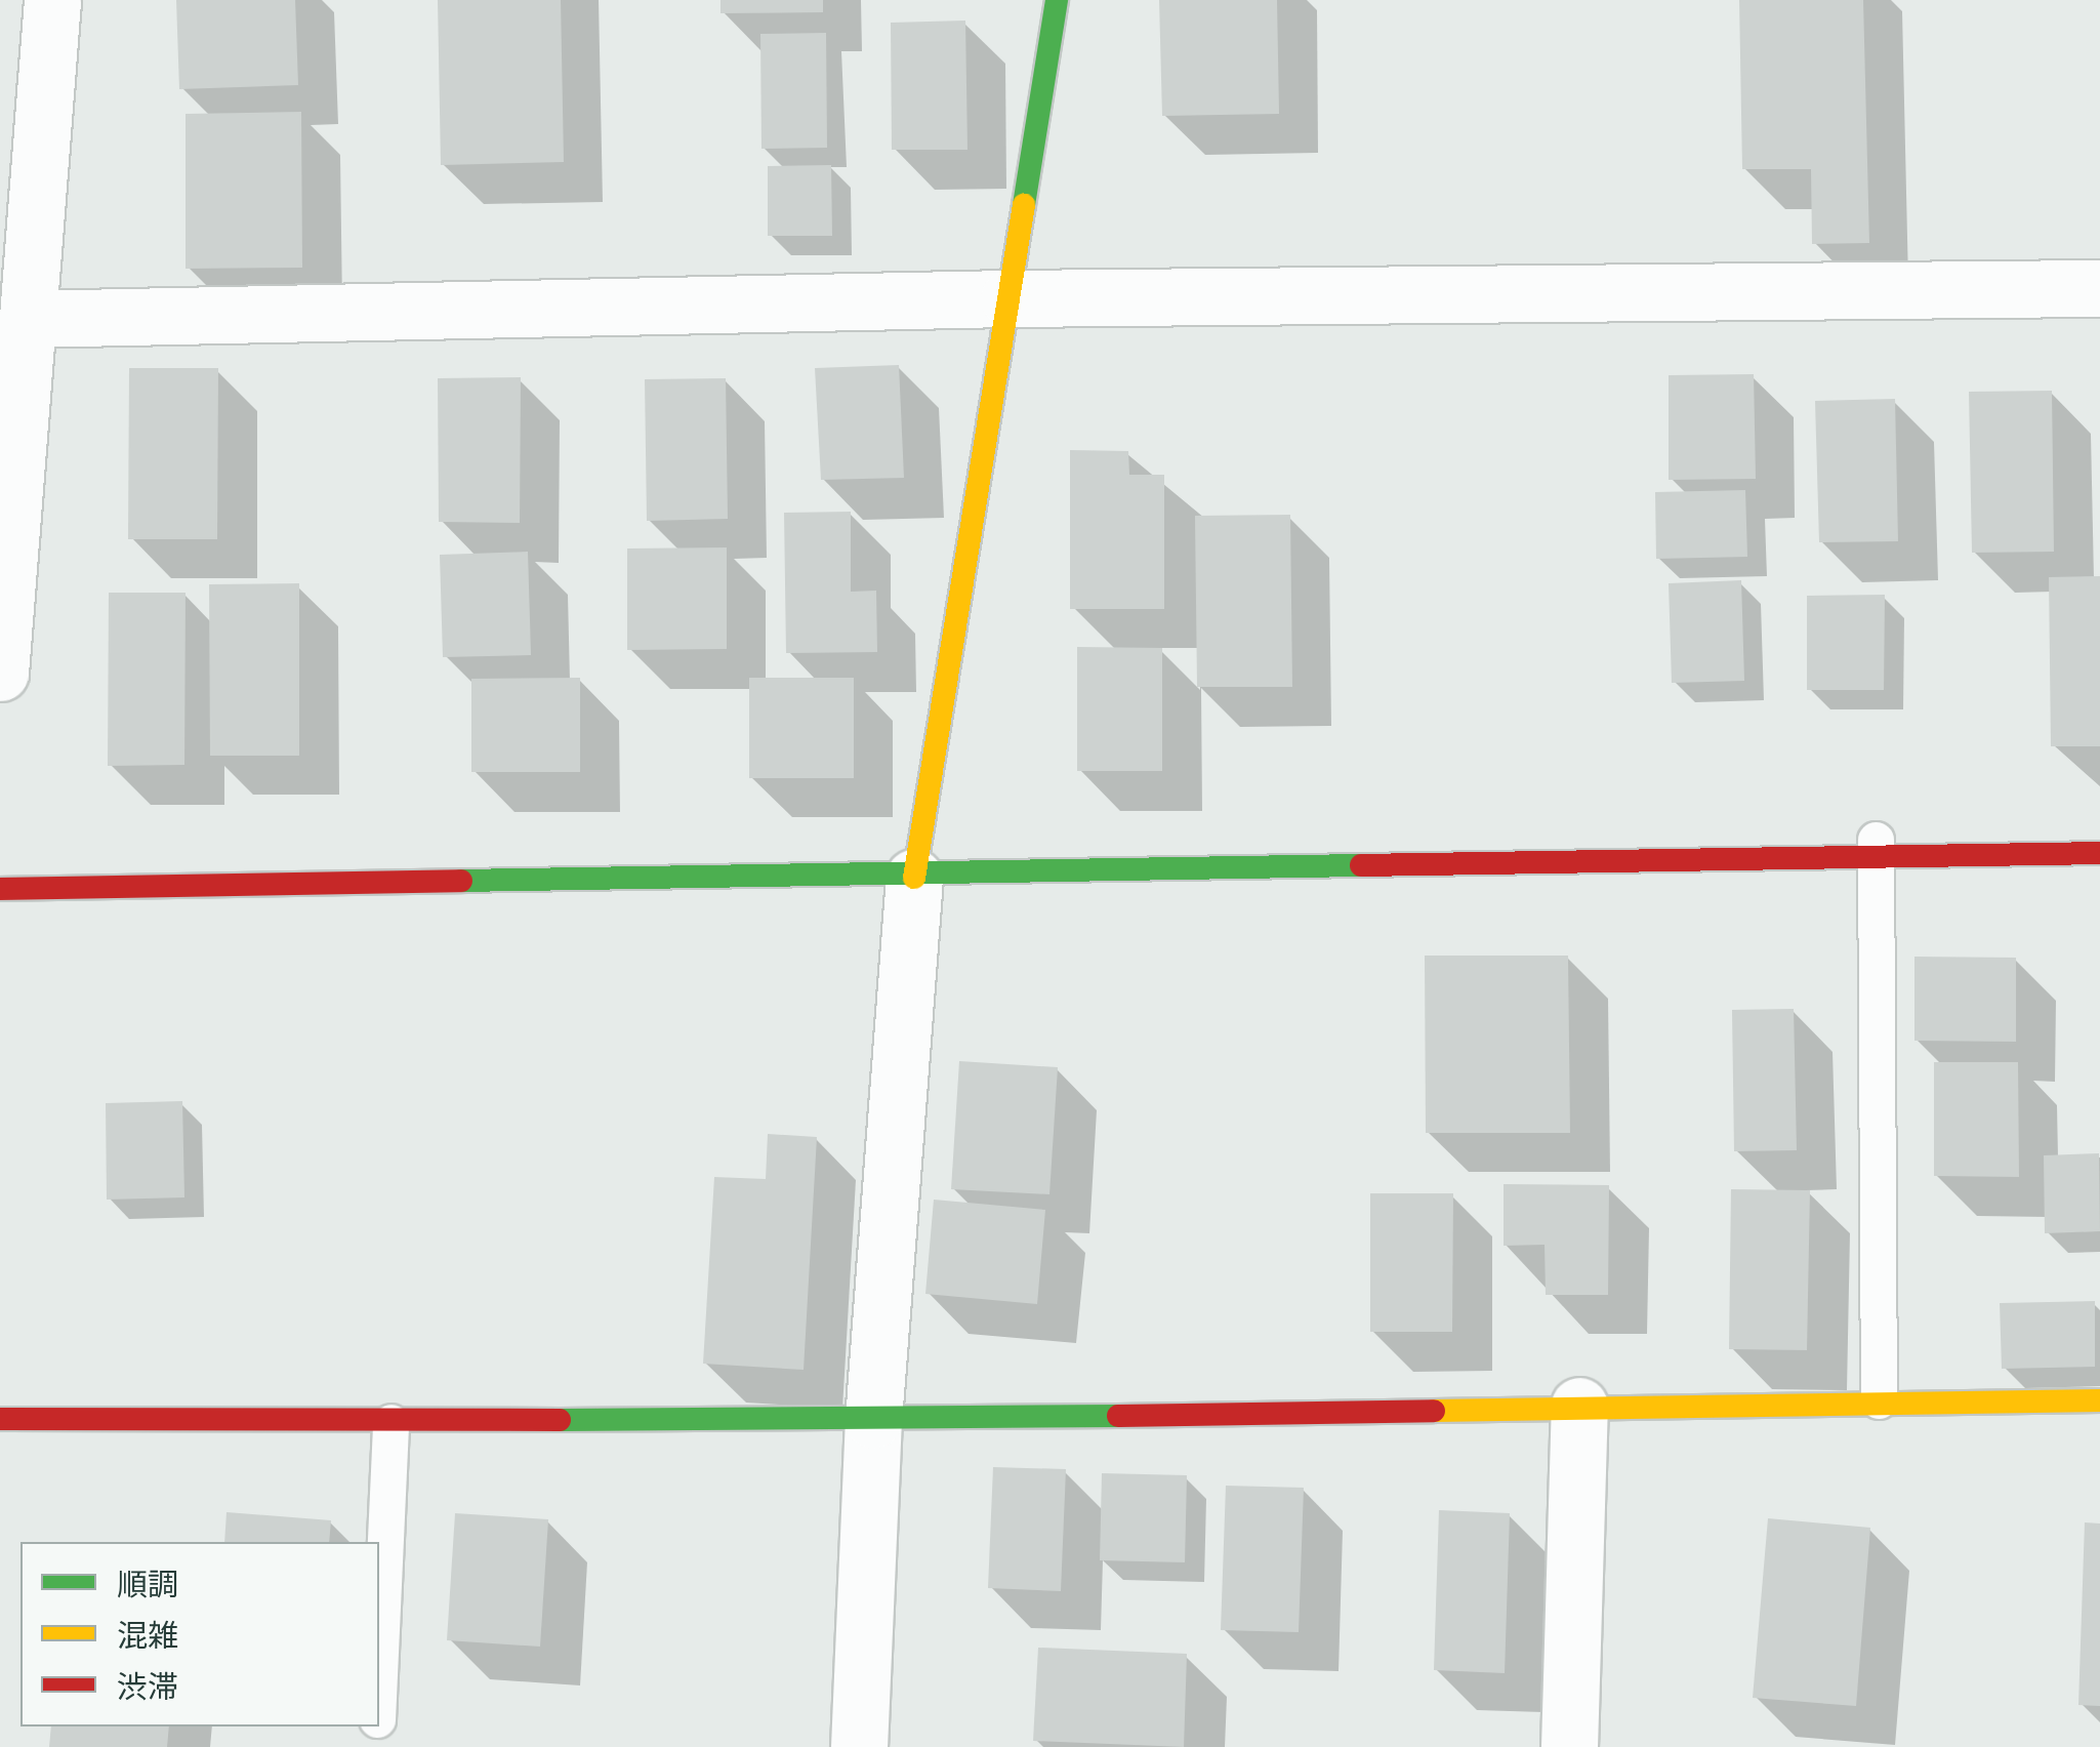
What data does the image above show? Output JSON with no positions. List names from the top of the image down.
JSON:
{
  "legend": ["順調", "混雑", "渋滞"]
}
